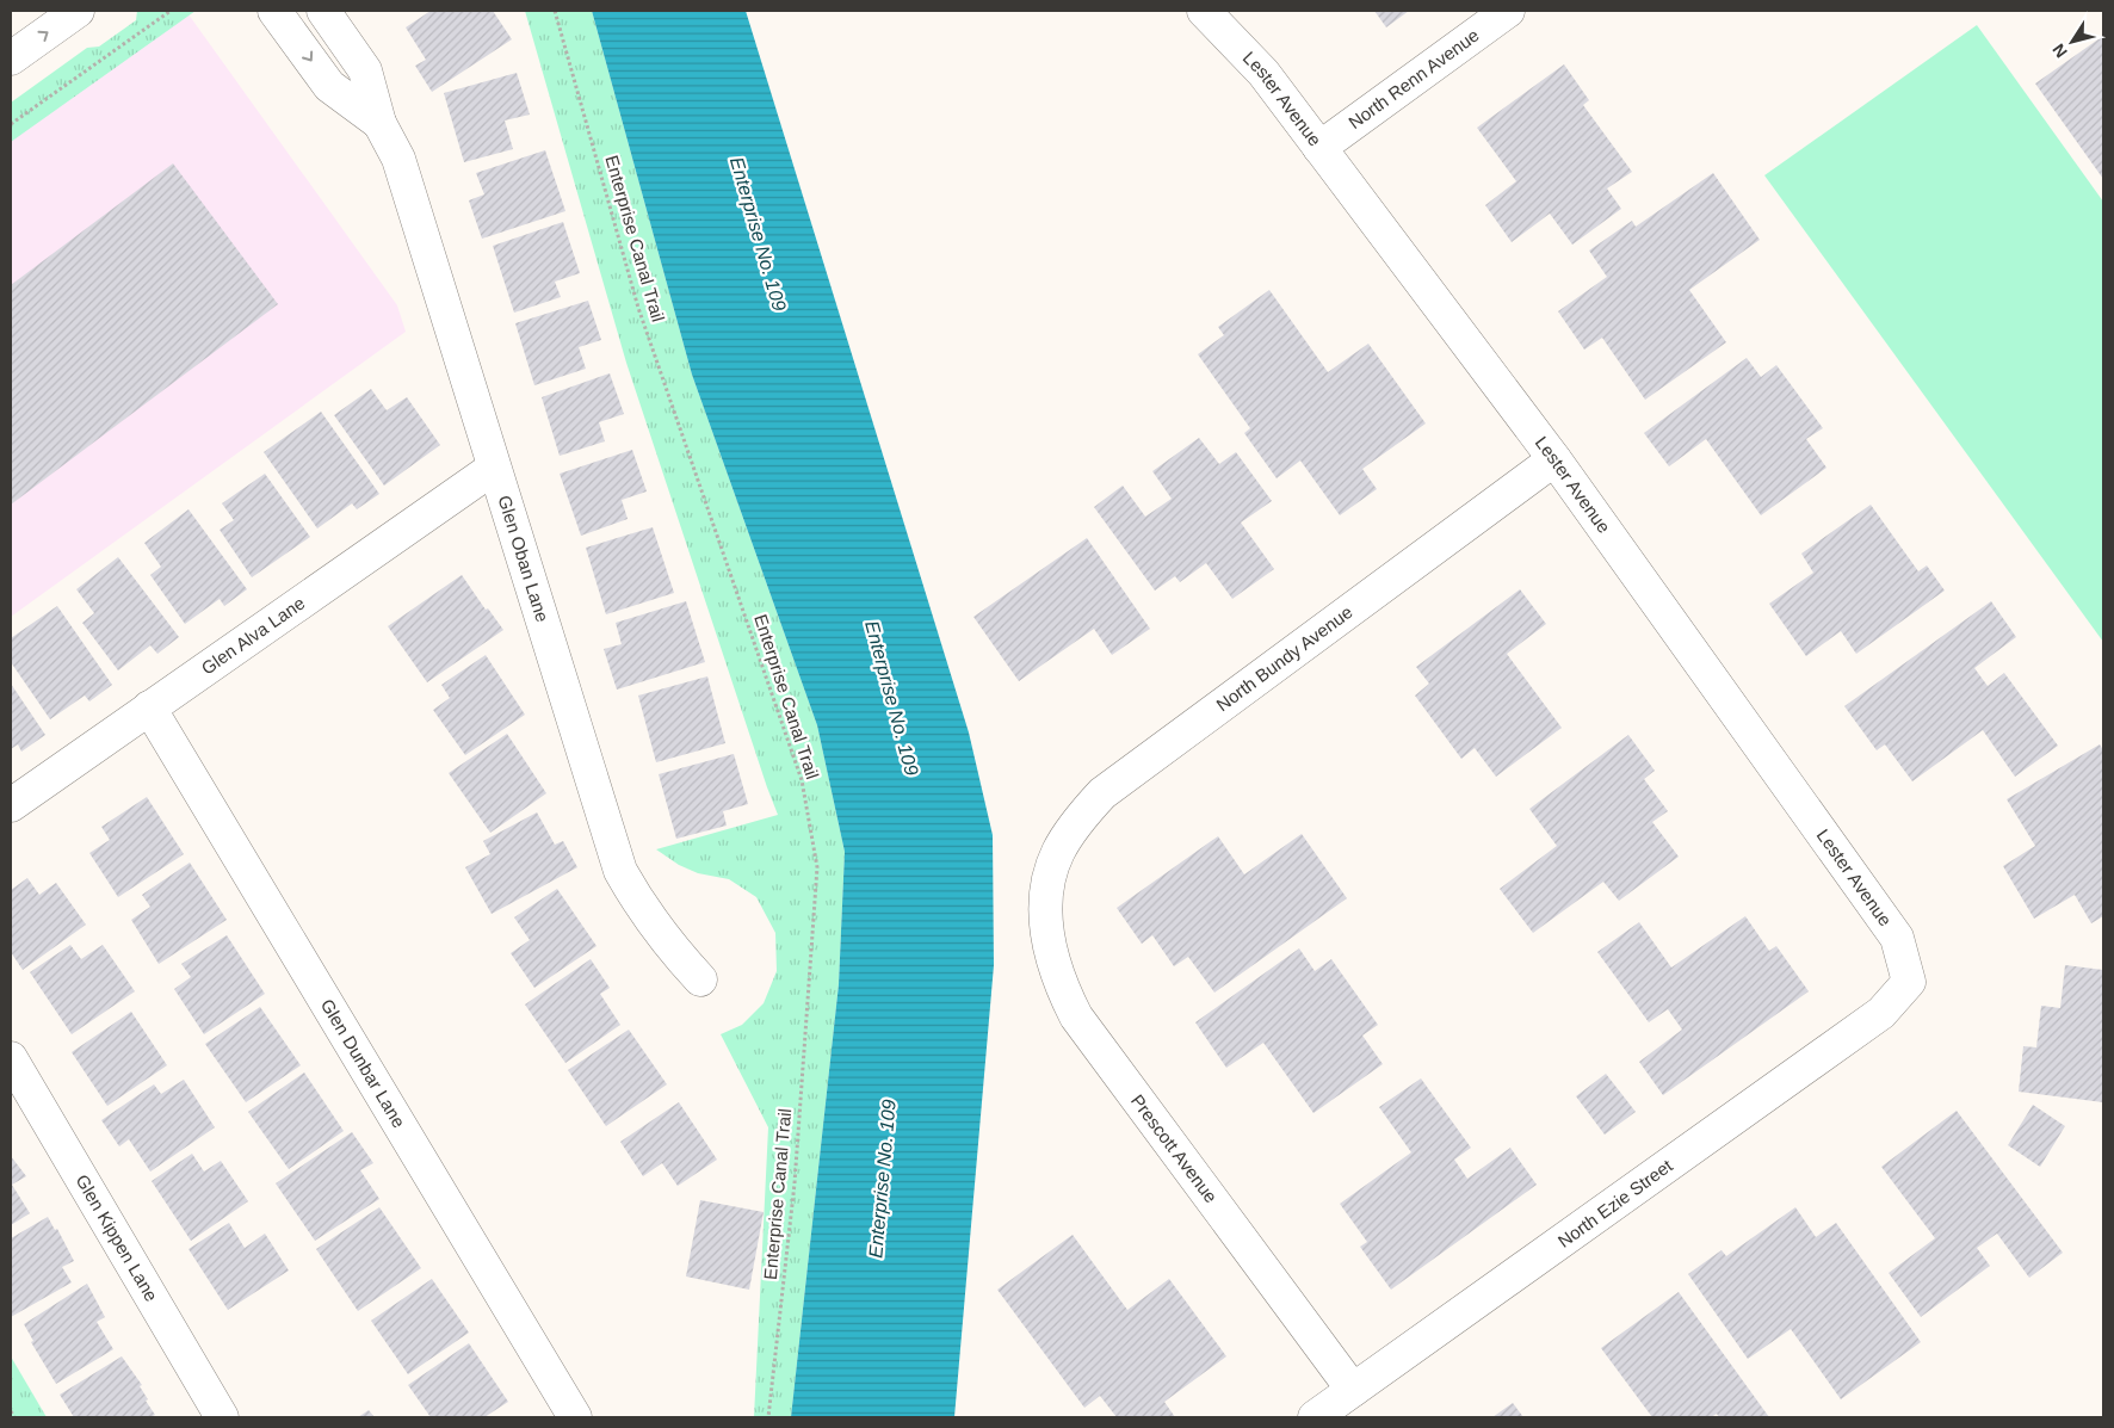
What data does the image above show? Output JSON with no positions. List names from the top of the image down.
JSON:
{
  "streets": {
    "street": [
      "North Renn Avenue",
      "Lester Avenue",
      "Glen Oban Lane",
      "Glen Alva Lane",
      "North Bundy Avenue",
      "Glen Dunbar Lane",
      "Prescott Avenue",
      "North Ezie Street",
      "Glen Kippen Lane"
    ],
    "path": ["Enterprise Canal Trail"]
  },
  "crossings": [
    ["North Renn Avenue", "Lester Avenue"],
    ["Lester Avenue", "North Bundy Avenue"],
    ["Lester Avenue", "North Ezie Street"],
    ["Glen Oban Lane", "Glen Alva Lane"],
    ["Glen Alva Lane", "Glen Dunbar Lane"],
    ["North Bundy Avenue", "Prescott Avenue"],
    ["Prescott Avenue", "North Ezie Street"]
  ],
  "water": ["Enterprise No. 109"],
  "north": "bottom left"
}
